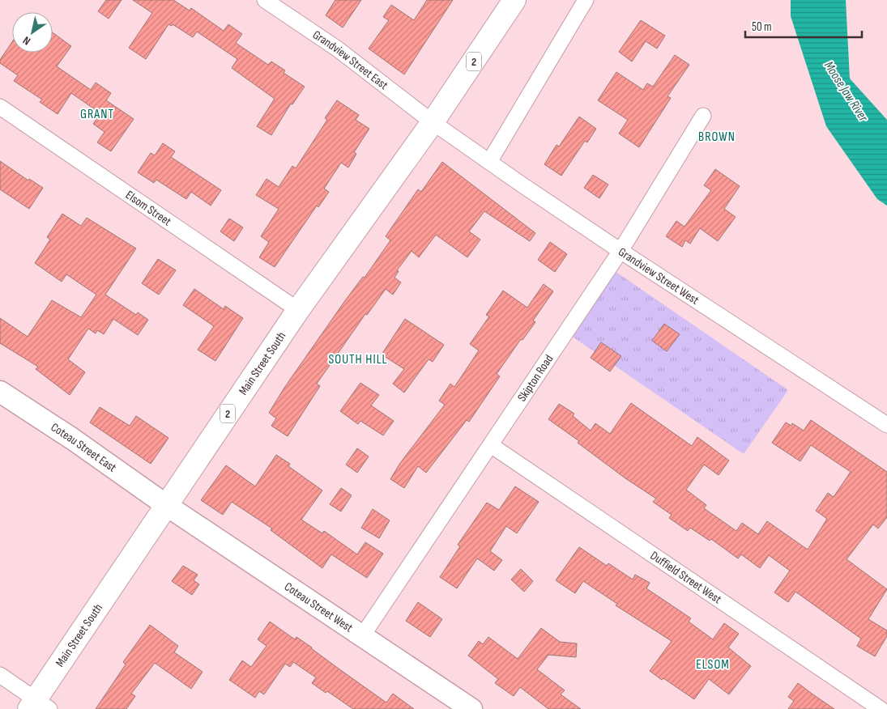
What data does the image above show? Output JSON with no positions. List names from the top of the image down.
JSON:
{
  "streets": {
    "main road": ["2", "Main Street South"],
    "street": [
      "Grandview Street East",
      "Elsom Street",
      "Grandview Street West",
      "Skipton Road",
      "Coteau Street East",
      "Duffield Street West",
      "Coteau Street West"
    ]
  },
  "crossings": [
    ["Grandview Street East", "2"],
    ["Grandview Street East", "Grandview Street West"],
    ["Grandview Street East", "Main Street South"],
    ["2", "Grandview Street West"],
    ["2", "Main Street South"],
    ["Elsom Street", "Main Street South"],
    ["Grandview Street West", "Main Street South"],
    ["Grandview Street West", "Skipton Road"],
    ["Main Street South", "Coteau Street East"],
    ["Main Street South", "Coteau Street West"],
    ["Skipton Road", "Duffield Street West"],
    ["Skipton Road", "Coteau Street West"],
    ["Coteau Street East", "Coteau Street West"]
  ],
  "districts": [
    "GRANT",
    "BROWN",
    "SOUTH HILL",
    "ELSOM"
  ],
  "water": ["Moose Jaw River"],
  "scale_bar": "50 m",
  "north": "bottom left"
}
